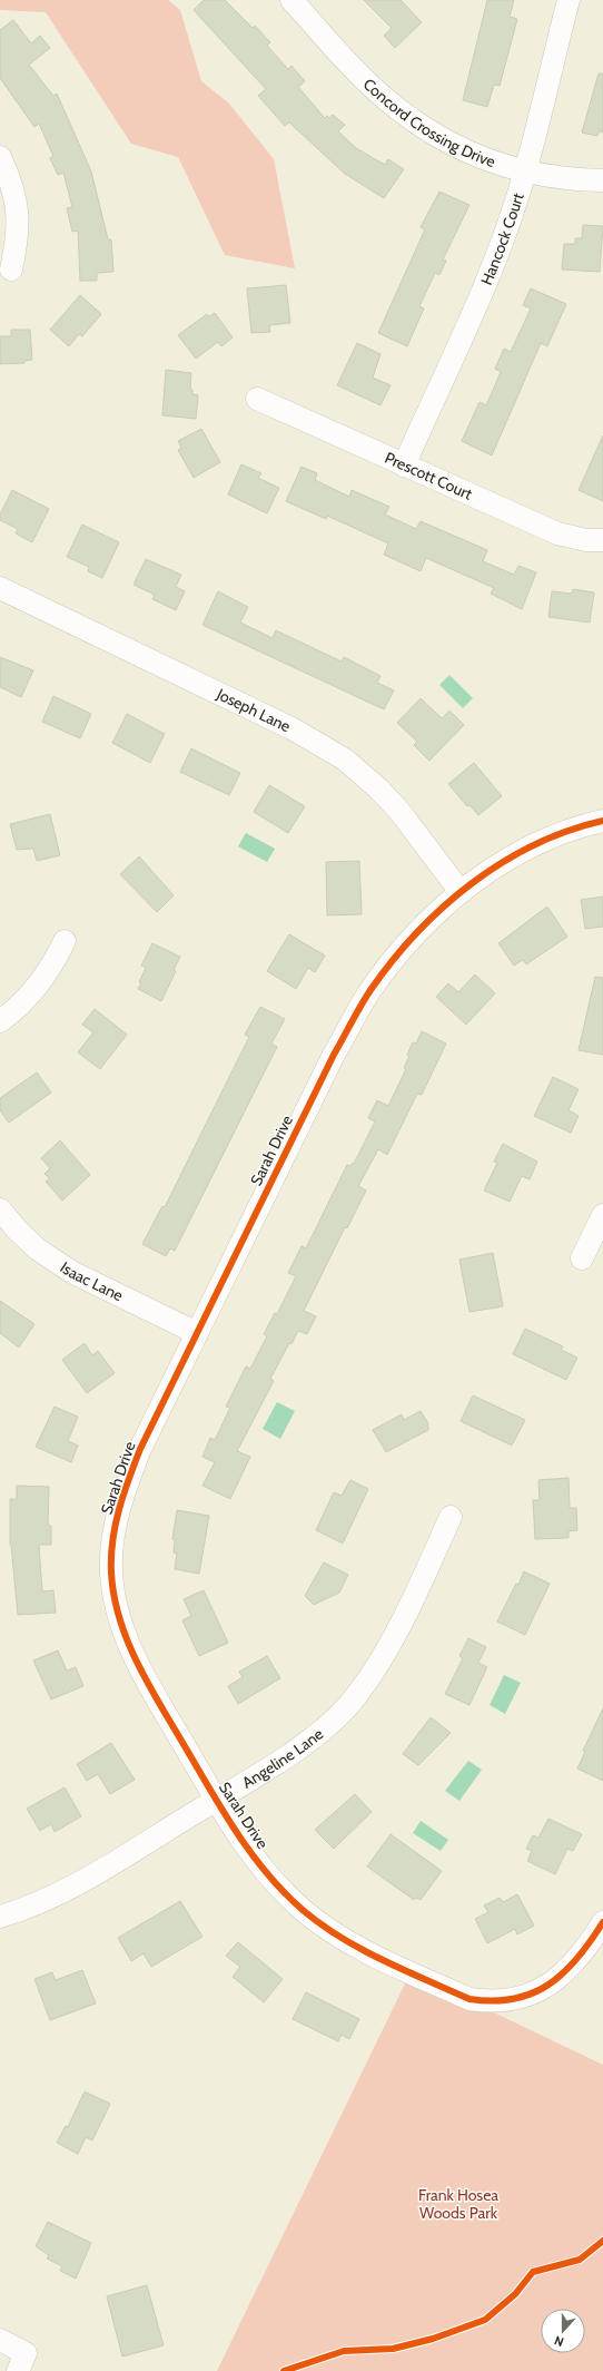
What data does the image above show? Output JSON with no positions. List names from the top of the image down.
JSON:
{
  "streets": {
    "street": [
      "Concord Crossing Drive",
      "Hancock Court",
      "Prescott Court",
      "Joseph Lane",
      "Sarah Drive",
      "Isaac Lane",
      "Angeline Lane"
    ]
  },
  "crossings": [
    ["Concord Crossing Drive", "Hancock Court"],
    ["Hancock Court", "Prescott Court"],
    ["Joseph Lane", "Sarah Drive"],
    ["Sarah Drive", "Isaac Lane"],
    ["Sarah Drive", "Angeline Lane"]
  ],
  "parks": ["Frank Hosea Woods Park"],
  "north": "bottom"
}
